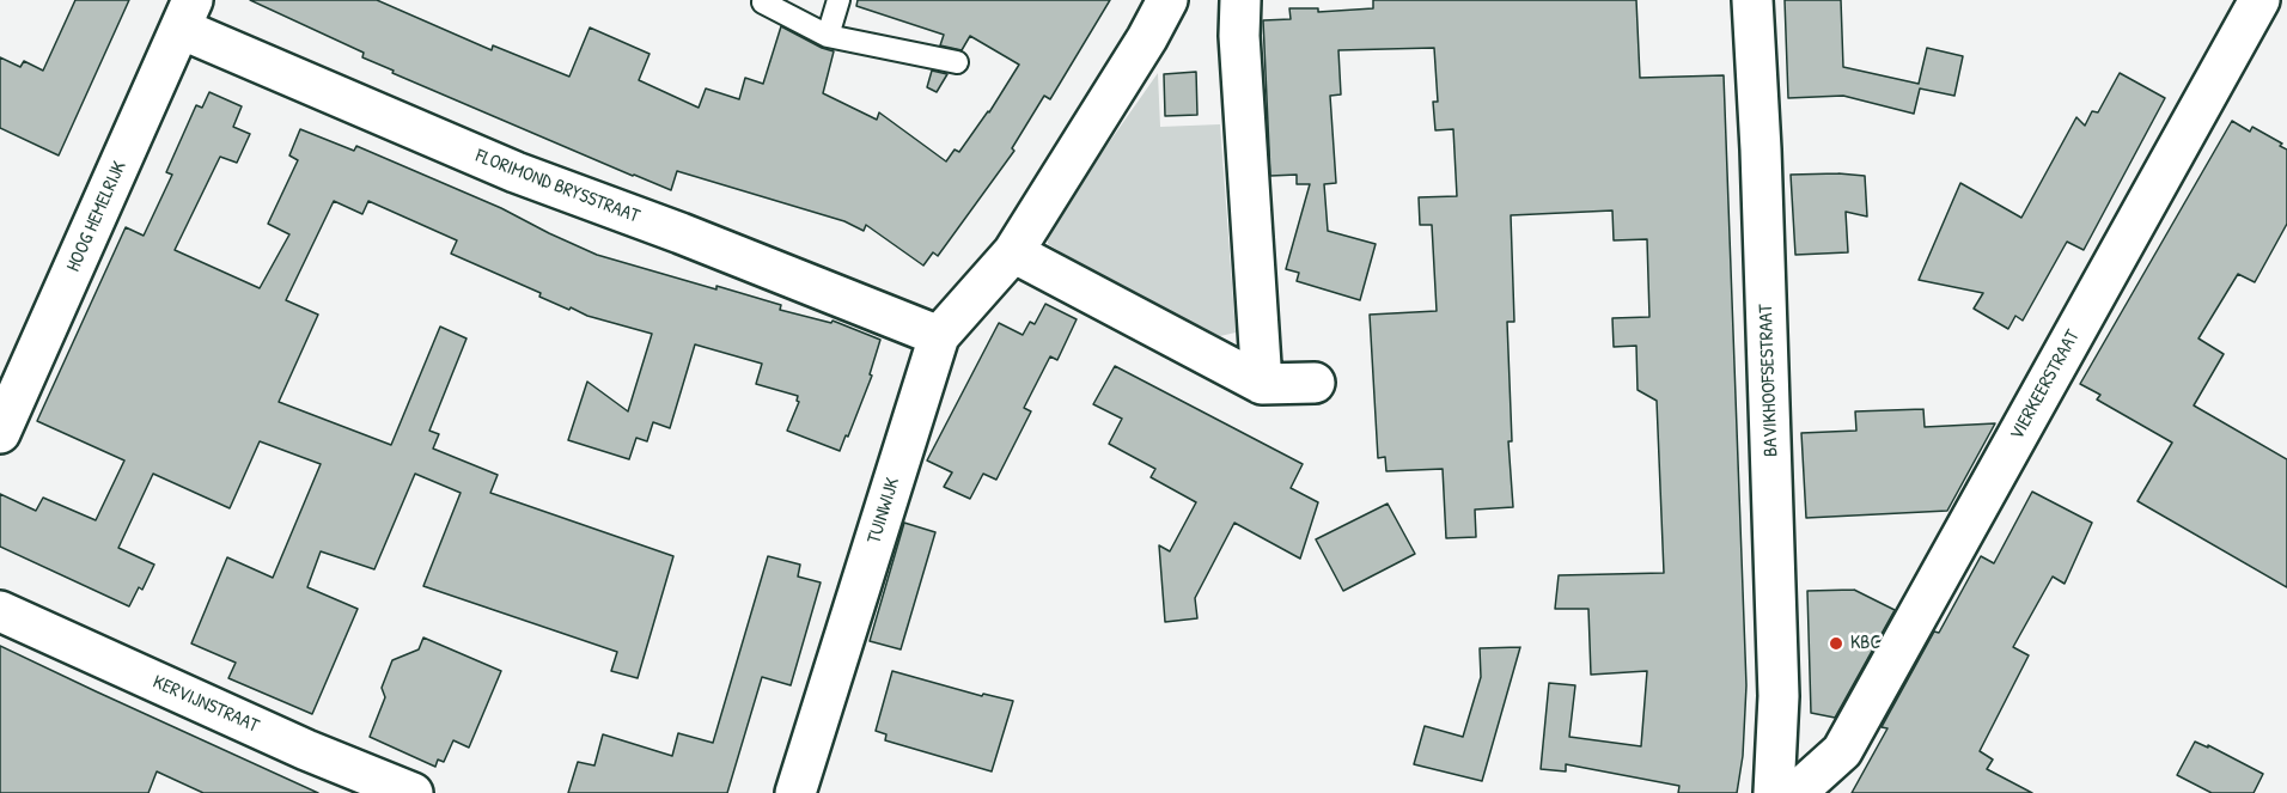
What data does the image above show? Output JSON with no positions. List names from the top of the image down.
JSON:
{
  "streets": {
    "street": [
      "FLORIMOND BRYSSTRAAT",
      "HOOG HEMELRIJK",
      "BAVIKHOOFSESTRAAT",
      "VIERKEERSTRAAT",
      "TUINWIJK",
      "KERVIJNSTRAAT"
    ]
  },
  "crossings": [
    ["FLORIMOND BRYSSTRAAT", "HOOG HEMELRIJK"],
    ["FLORIMOND BRYSSTRAAT", "TUINWIJK"]
  ],
  "places": ["KBC"]
}
